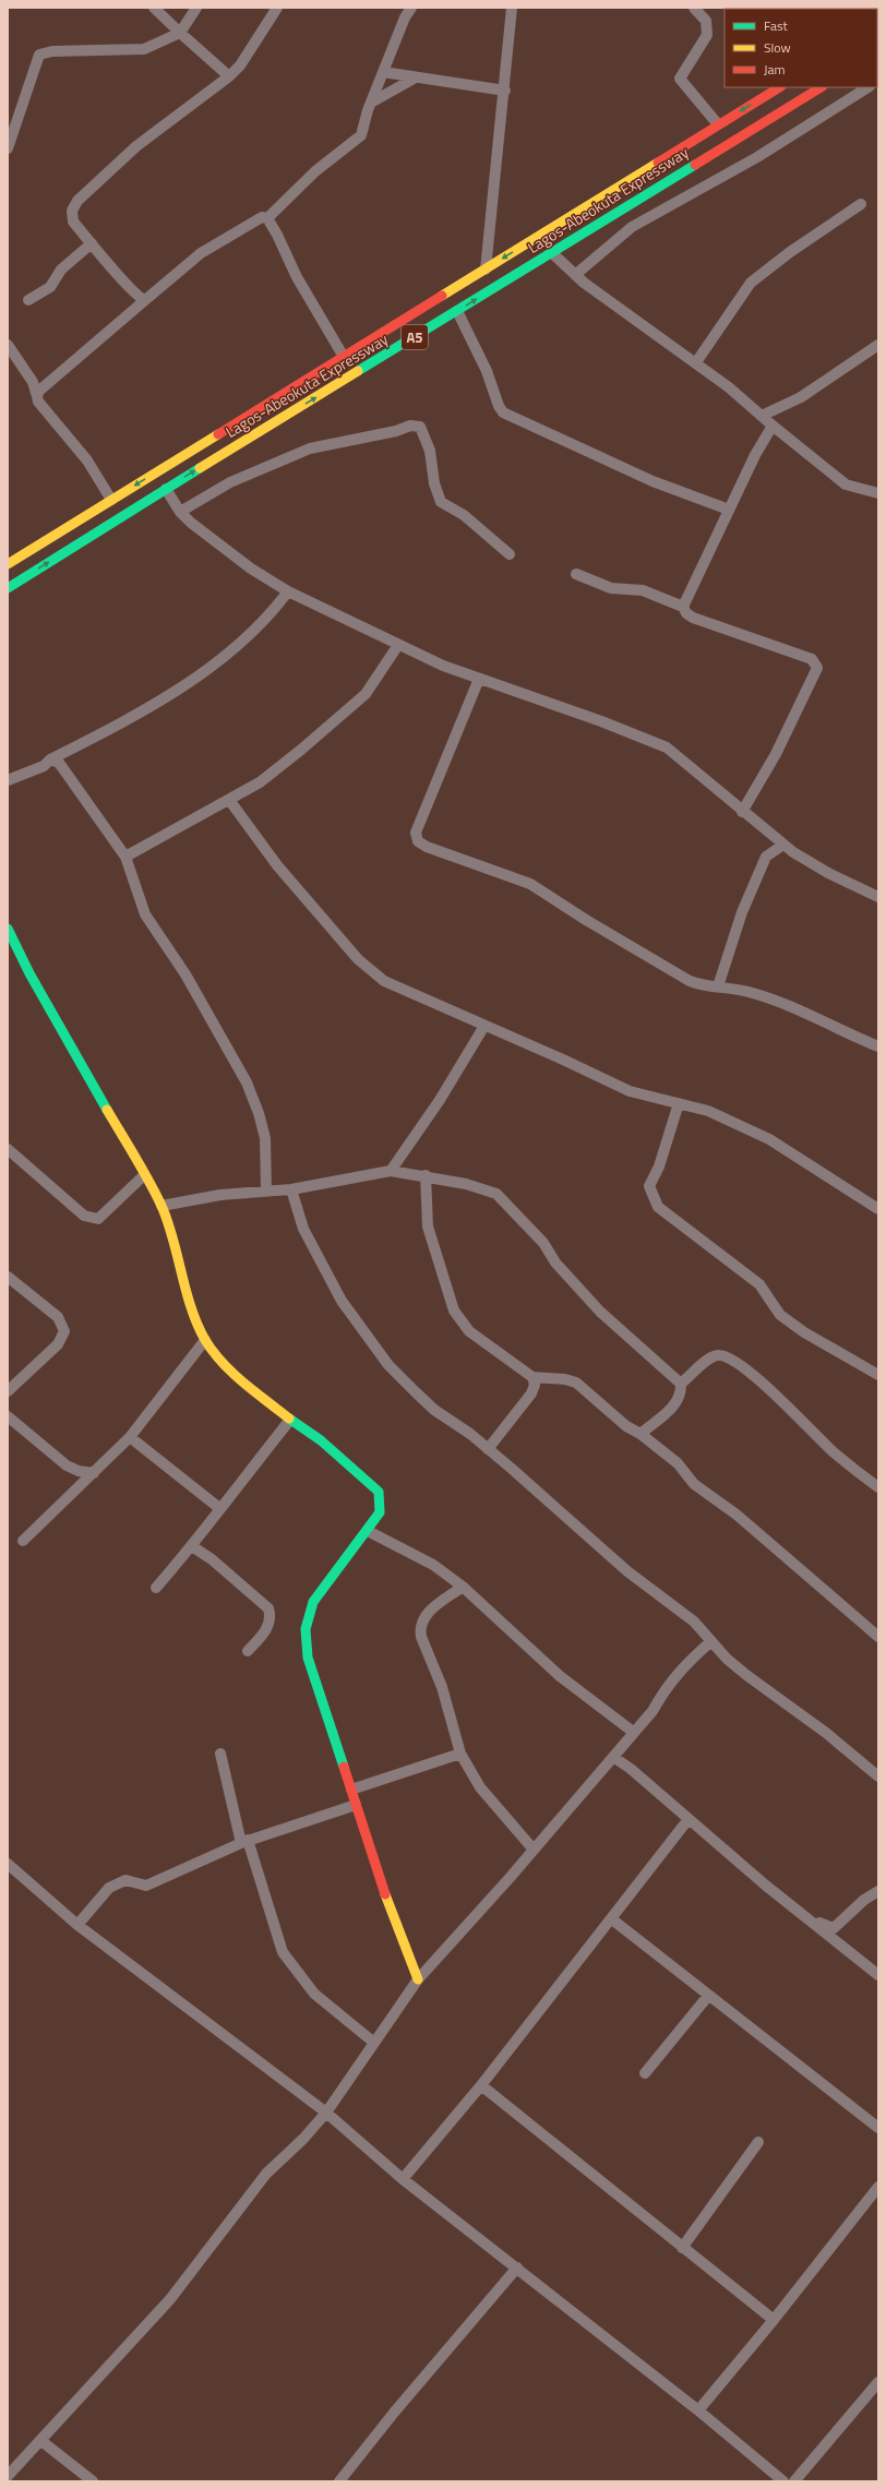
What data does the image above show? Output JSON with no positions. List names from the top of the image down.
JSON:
{
  "streets": {
    "main road": ["Lagos-Abeokuta Expressway", "A5"]
  },
  "legend": ["Fast", "Slow", "Jam"]
}
